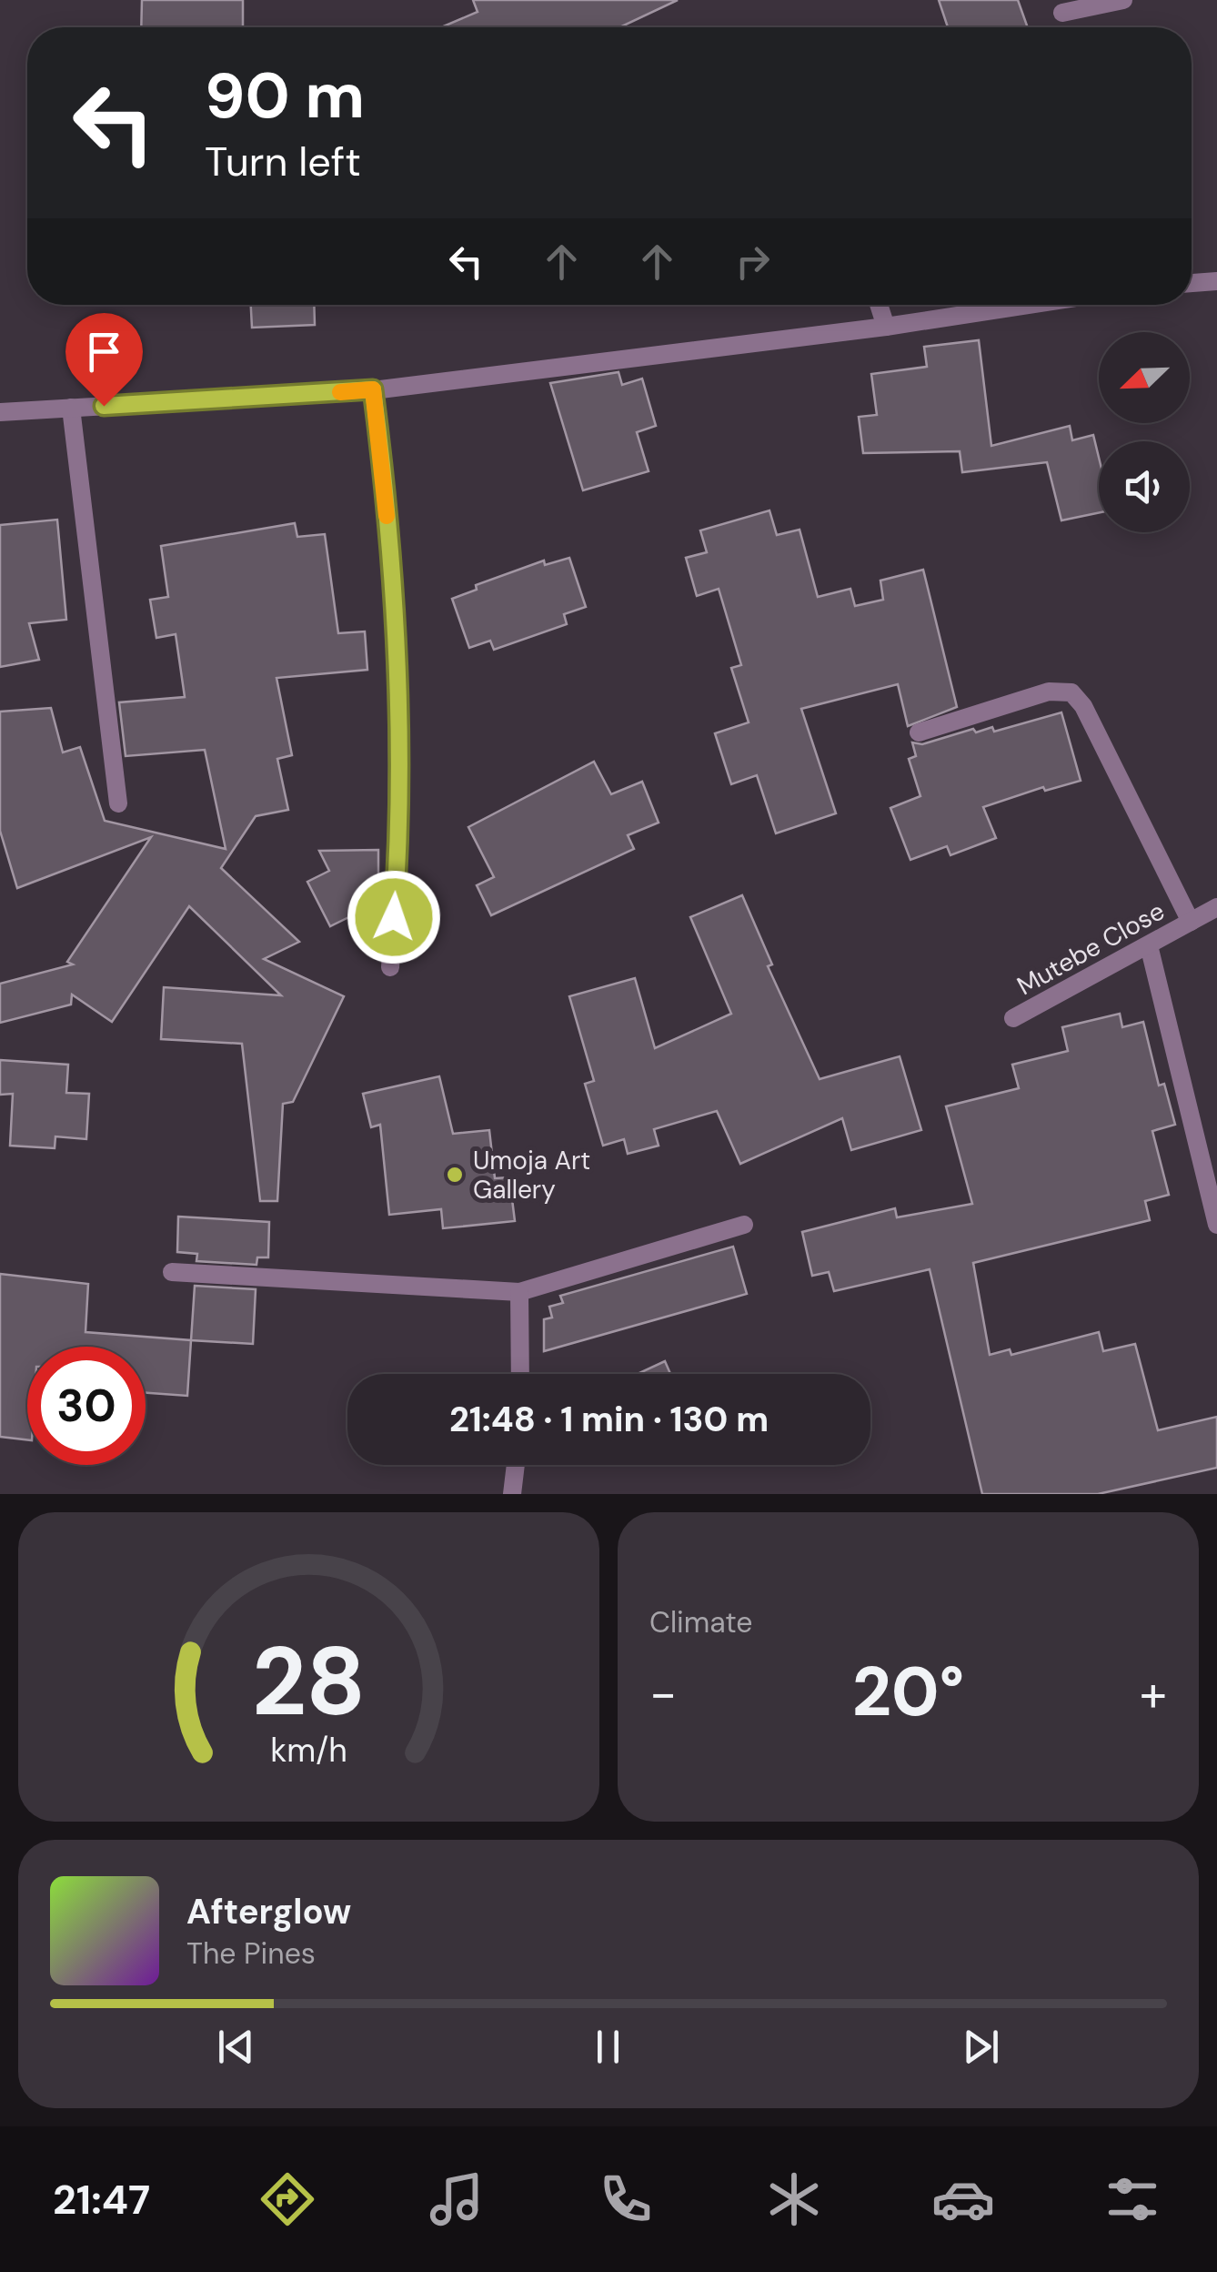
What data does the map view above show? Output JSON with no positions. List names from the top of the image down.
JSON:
{
  "streets": {
    "street": ["Mutebe Close"]
  },
  "places": ["Umoja Art Gallery"],
  "north": "bottom left",
  "page": {
    "turn": ["90 m", "Turn left"],
    "limit": "30",
    "trip": "21:48 · 1 min · 130 m",
    "tile": "Climate",
    "heat": ["−", "20°", "+"],
    "song": ["Afterglow", "The Pines"],
    "tabs": "21:47",
    "gauge": ["28", "km/h"]
  }
}
